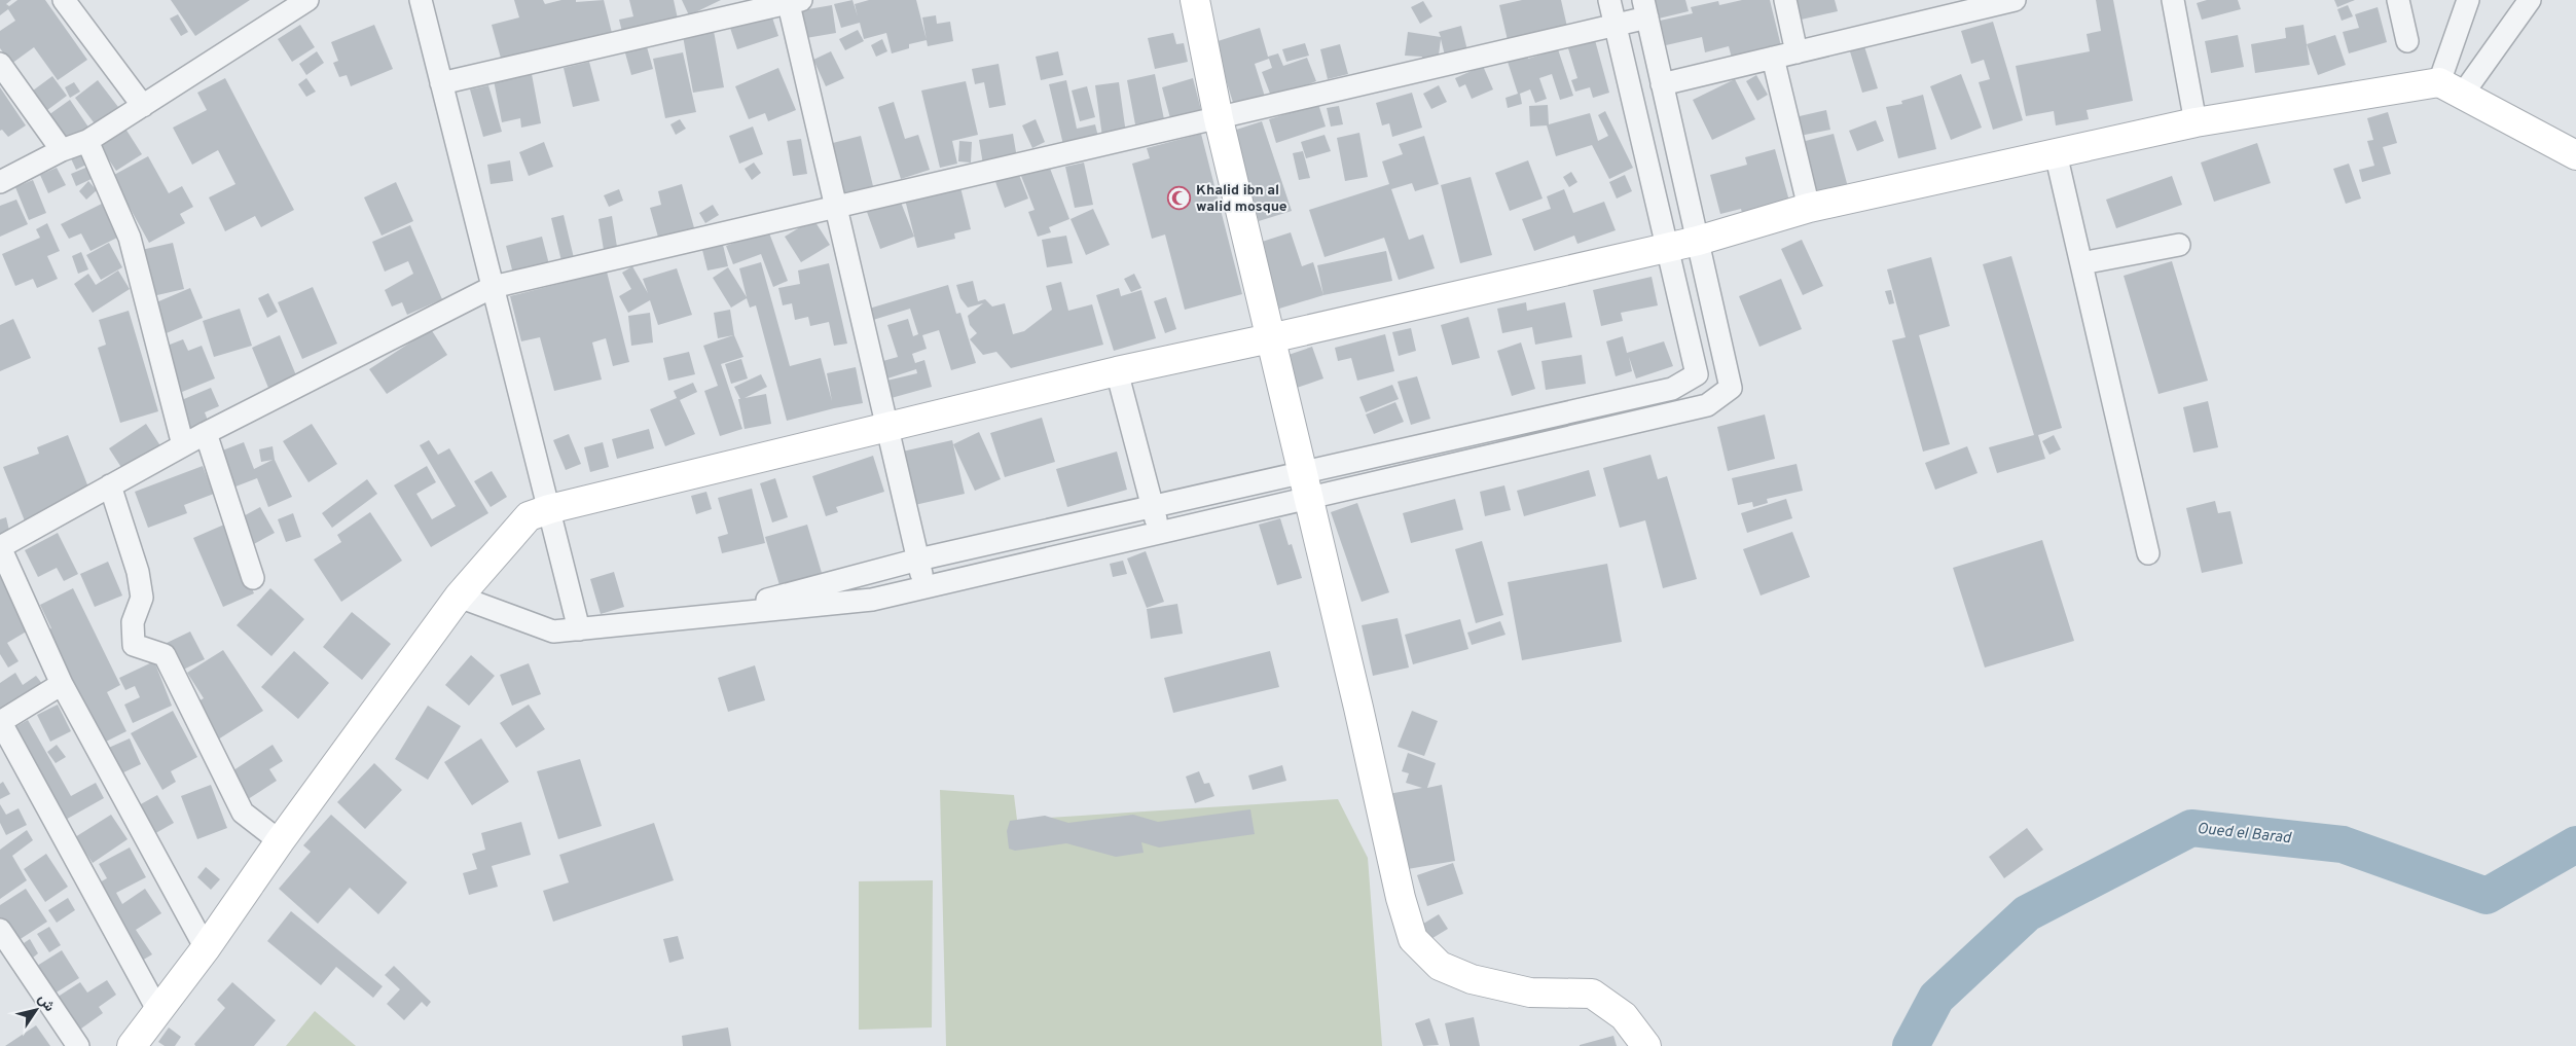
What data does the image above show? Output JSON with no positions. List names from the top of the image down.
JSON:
{
  "water": ["Oued el Barad"],
  "places": {
    "mosque": ["Khalid ibn al walid mosque"]
  },
  "north": "top right"
}
